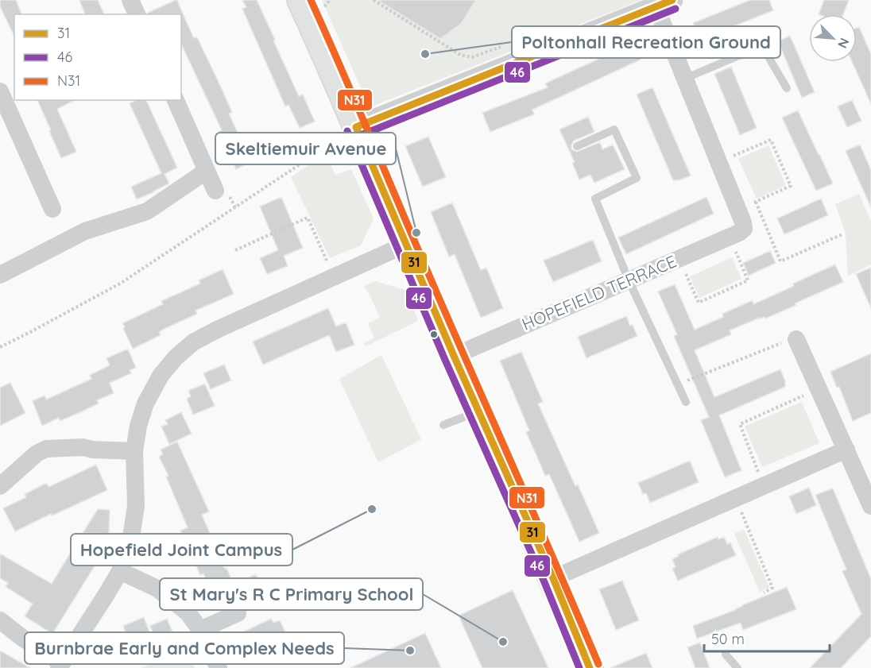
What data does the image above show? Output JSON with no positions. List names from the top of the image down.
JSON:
{
  "streets": {
    "street": ["HOPEFIELD TERRACE"]
  },
  "places": [
    "Poltonhall Recreation Ground",
    "Skeltiemuir Avenue",
    "Hopefield Joint Campus",
    "St Mary's R C Primary School",
    "Burnbrae Early and Complex Needs"
  ],
  "lines": ["transit line 31", "transit line N31", "transit line 46"],
  "legend": ["31", "46", "N31"],
  "scale_bar": "50 m",
  "north": "bottom right"
}
